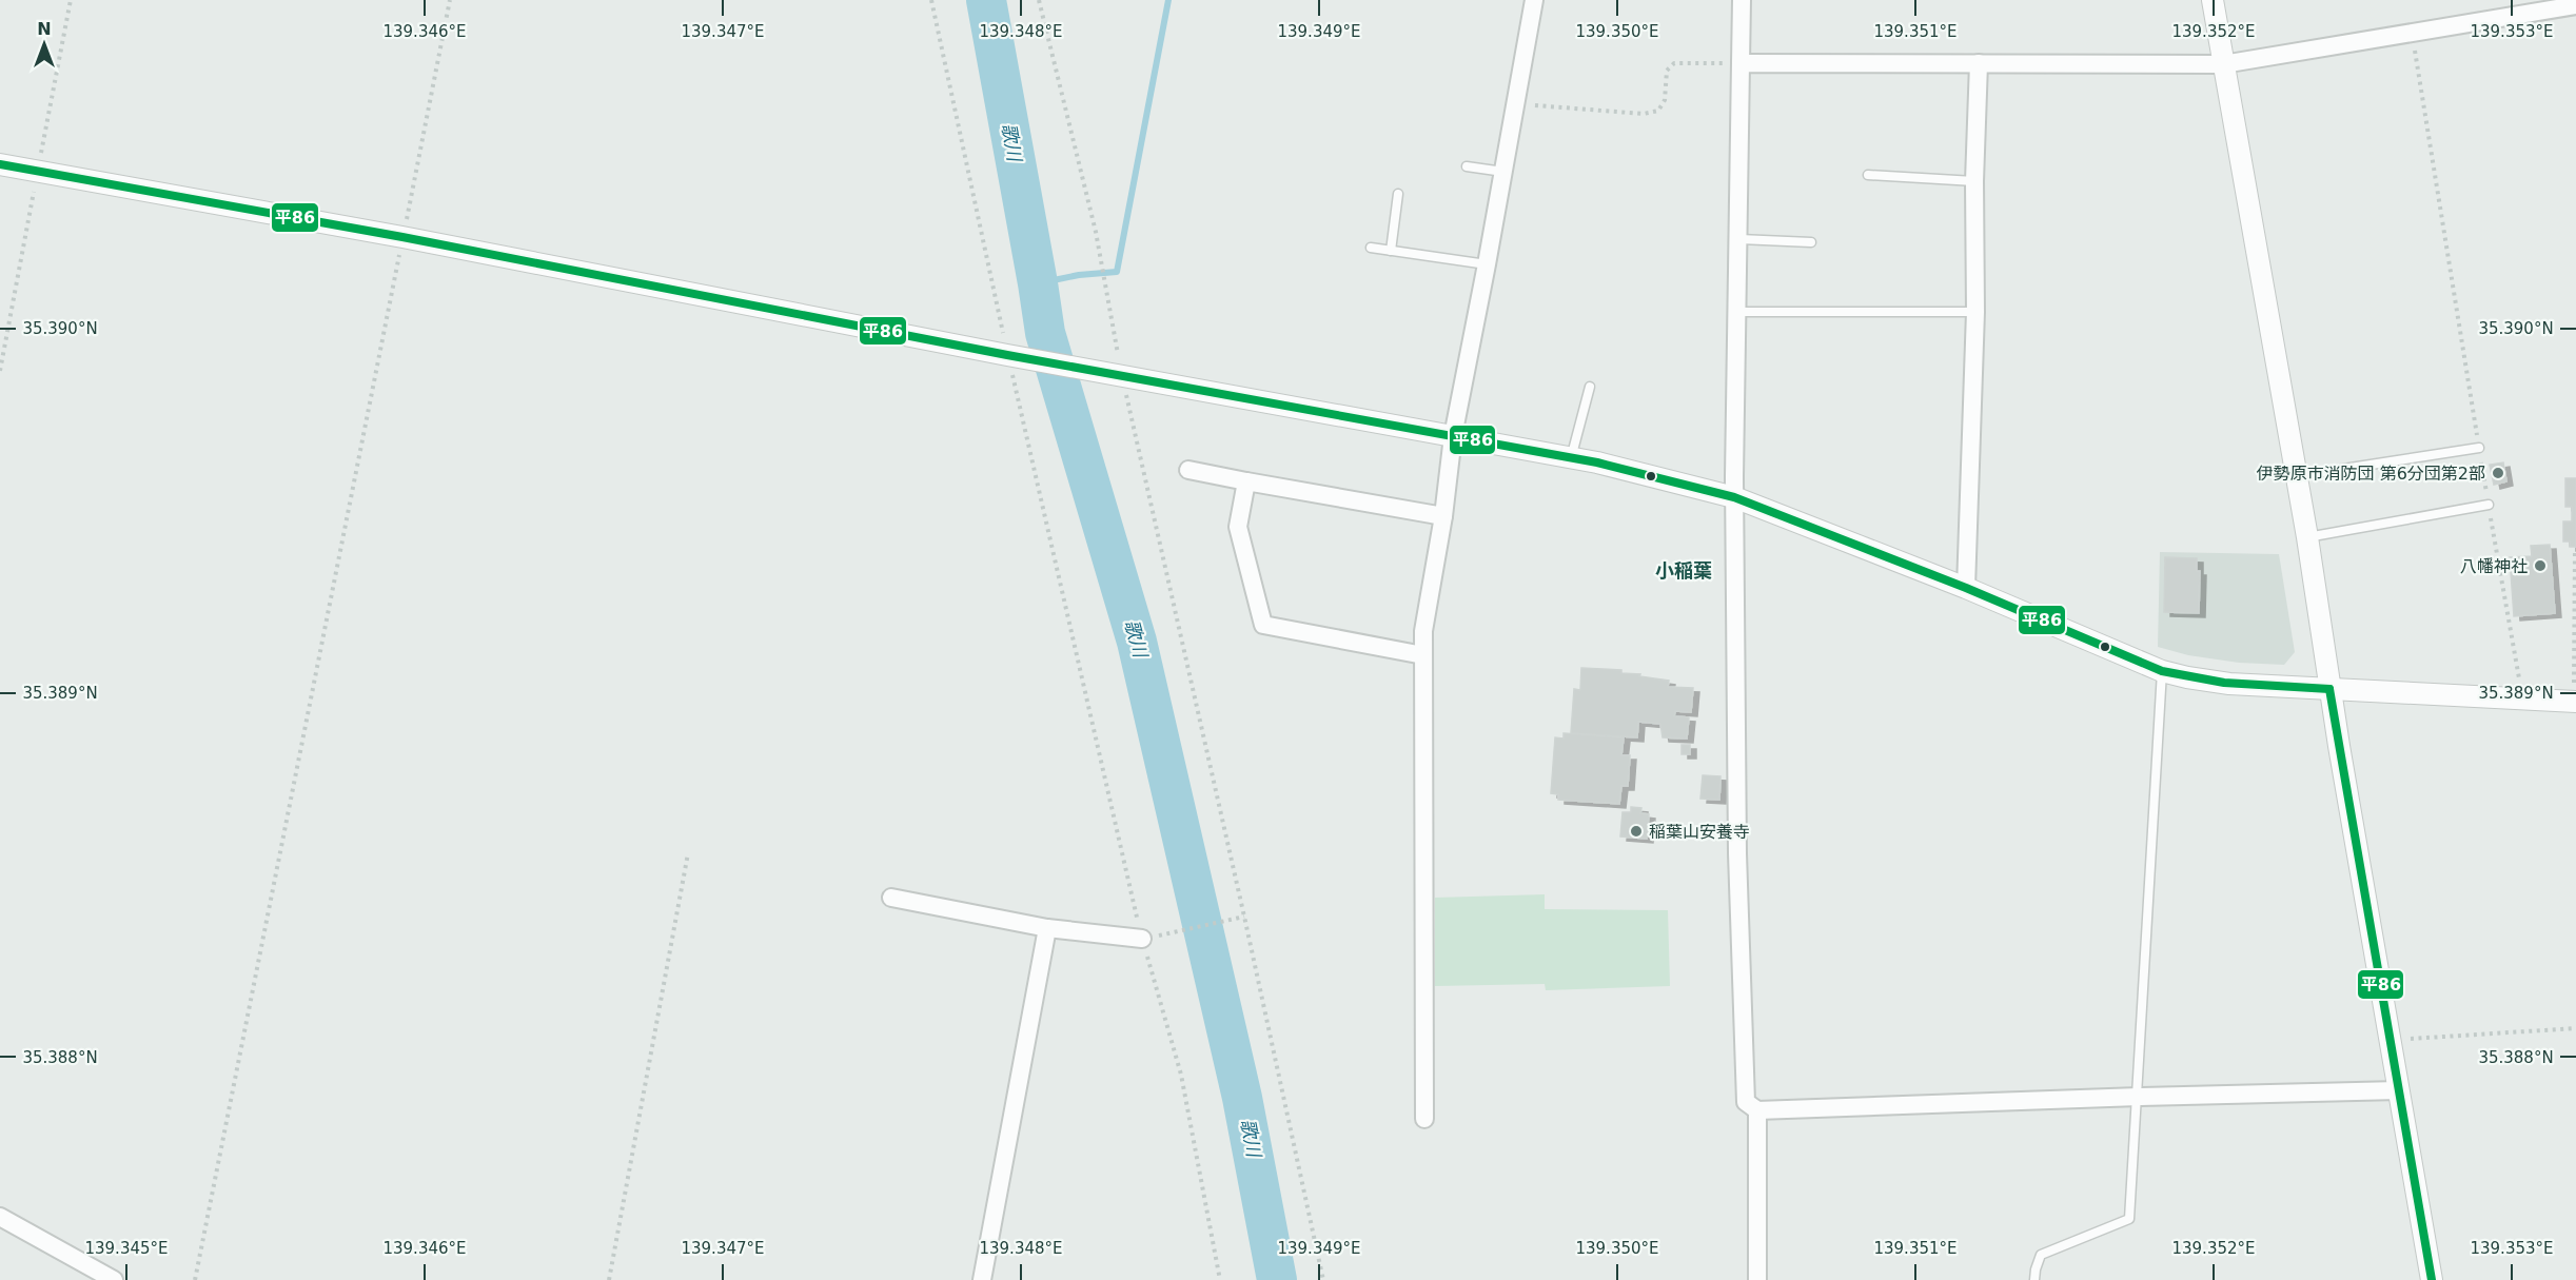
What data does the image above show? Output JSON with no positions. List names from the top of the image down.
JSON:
{
  "districts": ["小稲葉"],
  "water": ["歌川"],
  "places": ["伊勢原市消防団 第6分団第2部", "八幡神社", "稲葉山安養寺"],
  "lines": ["transit line 平86"],
  "north": "top",
  "coordinates": [
    "139.346°E",
    "139.347°E",
    "139.348°E",
    "139.349°E",
    "139.350°E",
    "139.351°E",
    "139.352°E",
    "139.353°E",
    "35.390°N",
    "35.389°N",
    "35.388°N",
    "139.345°E"
  ]
}
